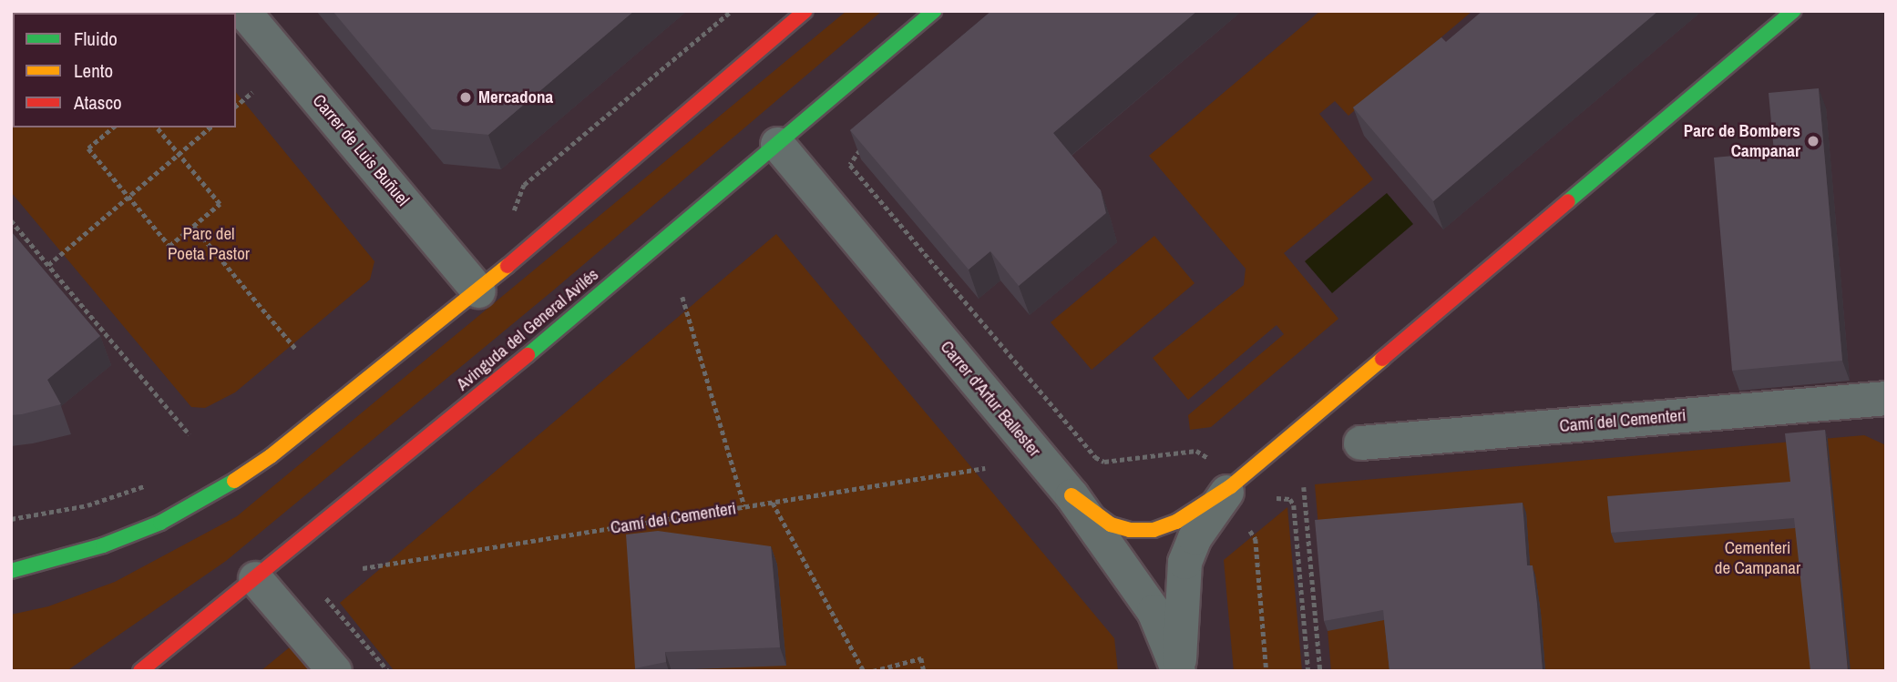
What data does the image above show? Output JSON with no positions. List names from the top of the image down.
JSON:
{
  "streets": {
    "main road": ["Avinguda del General Avilés"],
    "street": ["Carrer de Luis Buñuel", "Carrer d'Artur Ballester", "Camí del Cementeri"]
  },
  "crossings": [
    ["Avinguda del General Avilés", "Carrer d'Artur Ballester"]
  ],
  "parks": ["Parc del Poeta Pastor", "Cementeri de Campanar"],
  "places": ["Mercadona", "Parc de Bombers Campanar"],
  "legend": ["Fluido", "Lento", "Atasco"]
}
